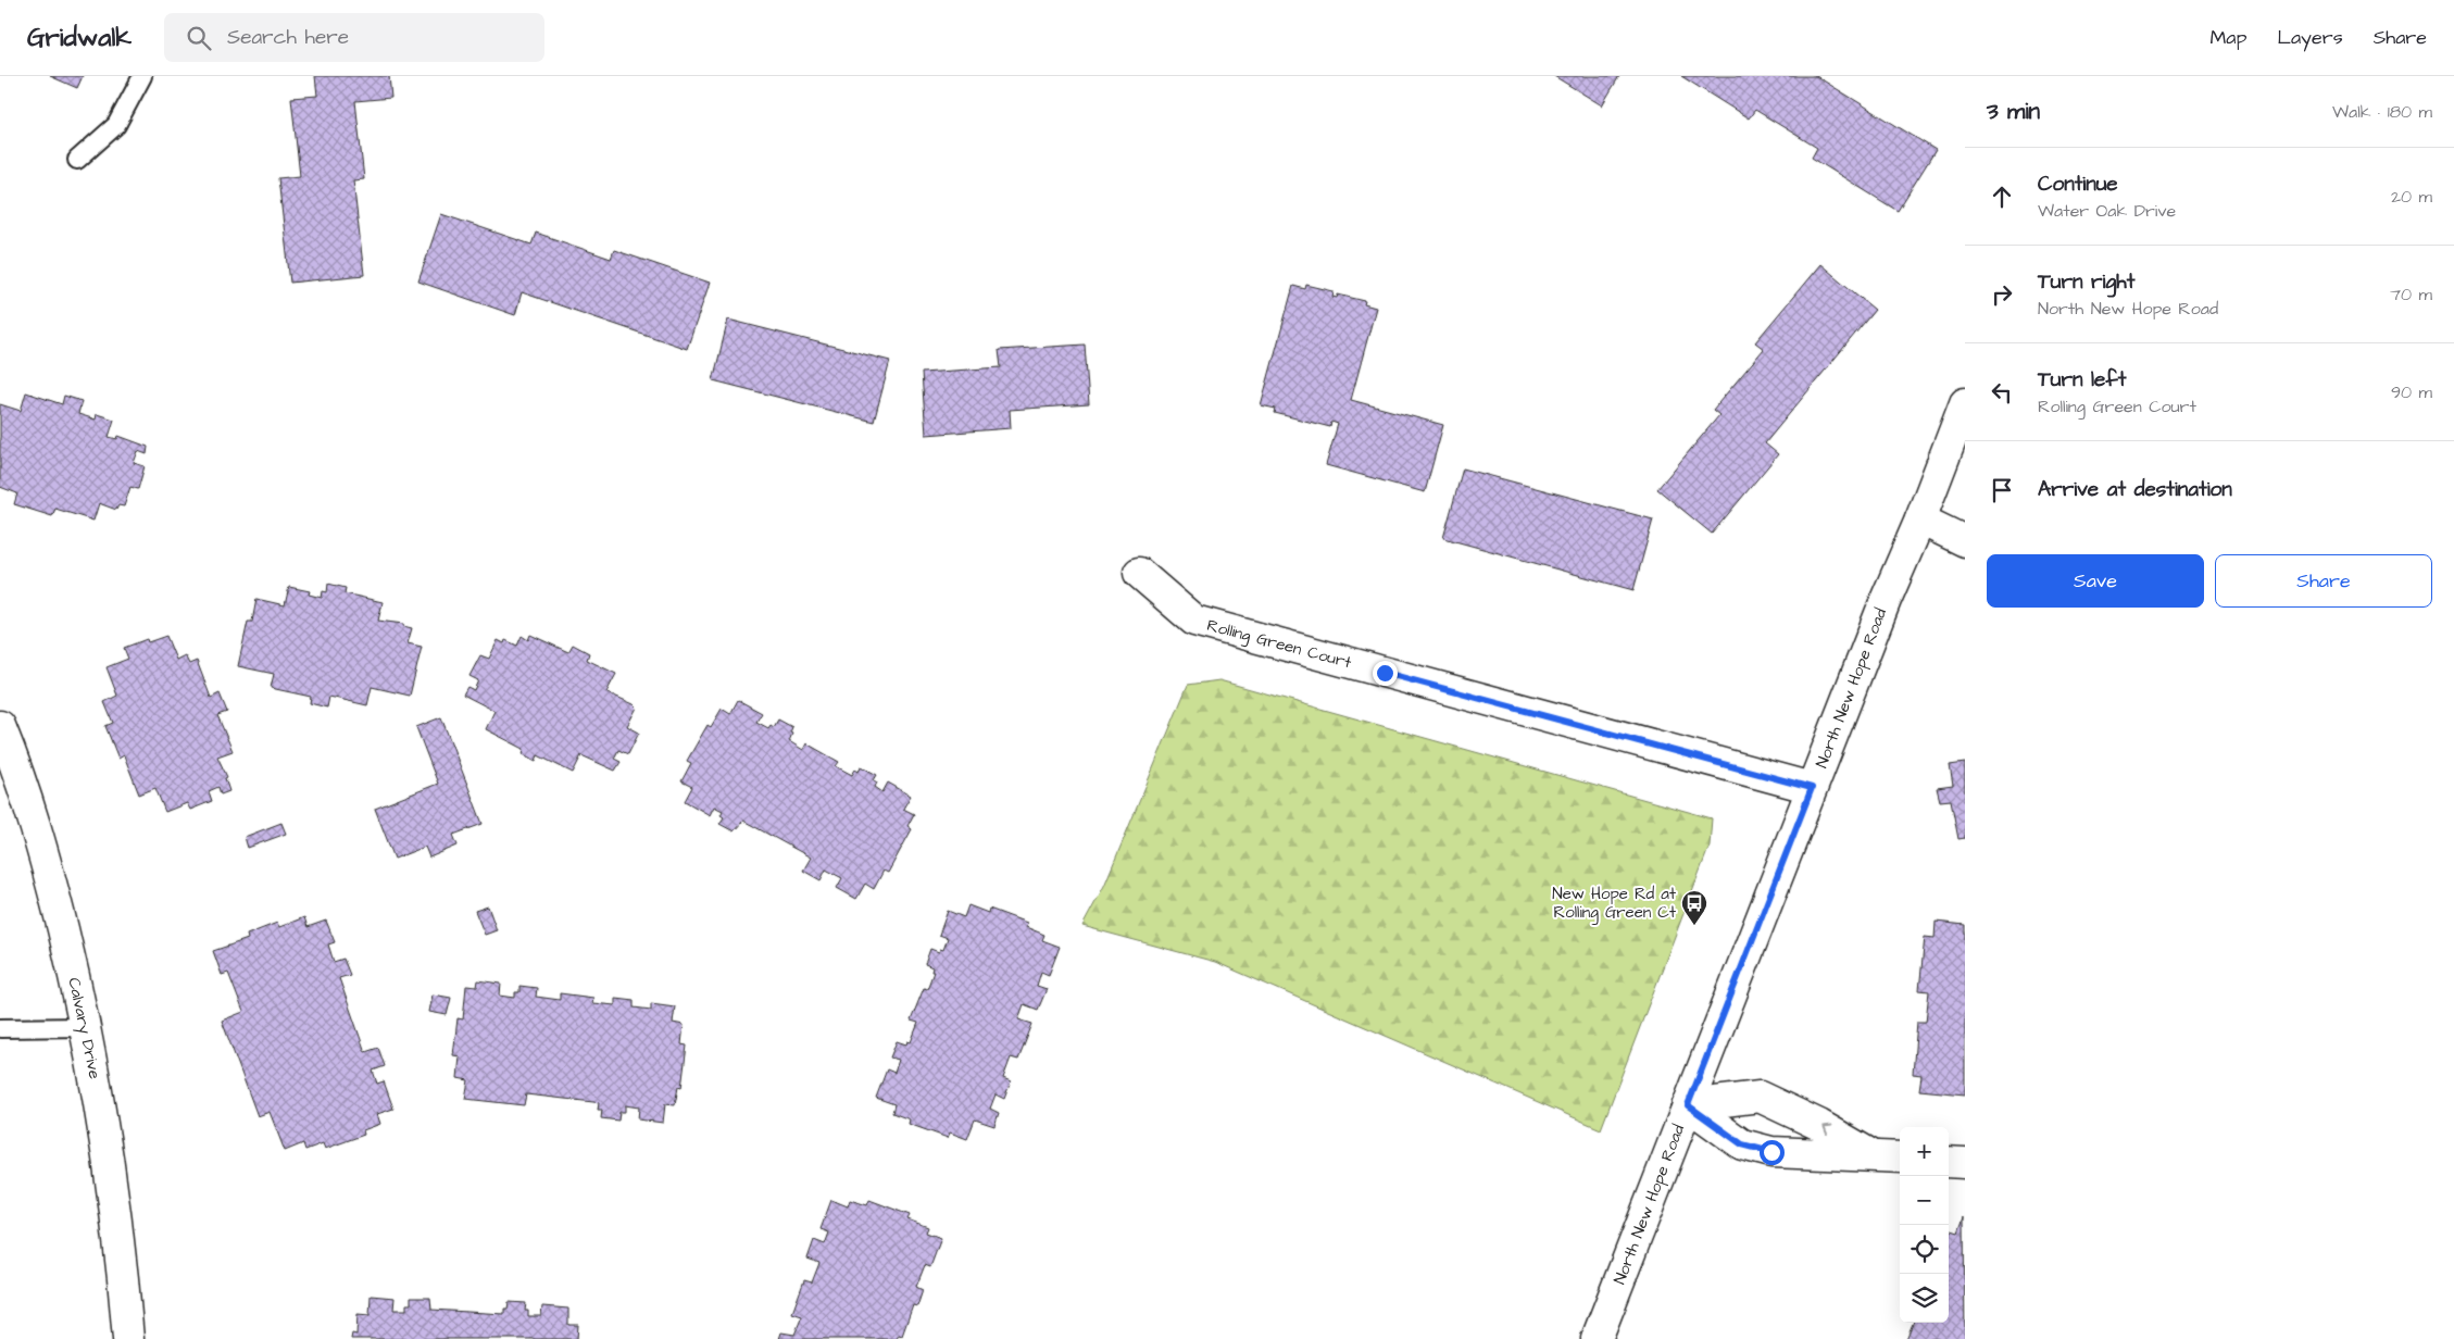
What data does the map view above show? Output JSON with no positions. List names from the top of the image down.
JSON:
{
  "streets": {
    "street": ["Rolling Green Court", "North New Hope Road", "Calvary Drive"]
  },
  "crossings": [
    ["Rolling Green Court", "North New Hope Road"]
  ],
  "places": {
    "bus stop": ["New Hope Rd at Rolling Green Ct"]
  },
  "page": {
    "header": "Gridwalk",
    "search": "Search here",
    "nav": ["Map", "Layers", "Share"],
    "heading": ["3 min", "Walk · 180 m"],
    "list": [
      ["Continue", "Water Oak Drive", "20 m"],
      ["Turn right", "North New Hope Road", "70 m"],
      ["Turn left", "Rolling Green Court", "90 m"],
      "Arrive at destination"
    ],
    "buttons": ["Save", "Share"],
    "map_buttons": ["+", "−"]
  }
}
